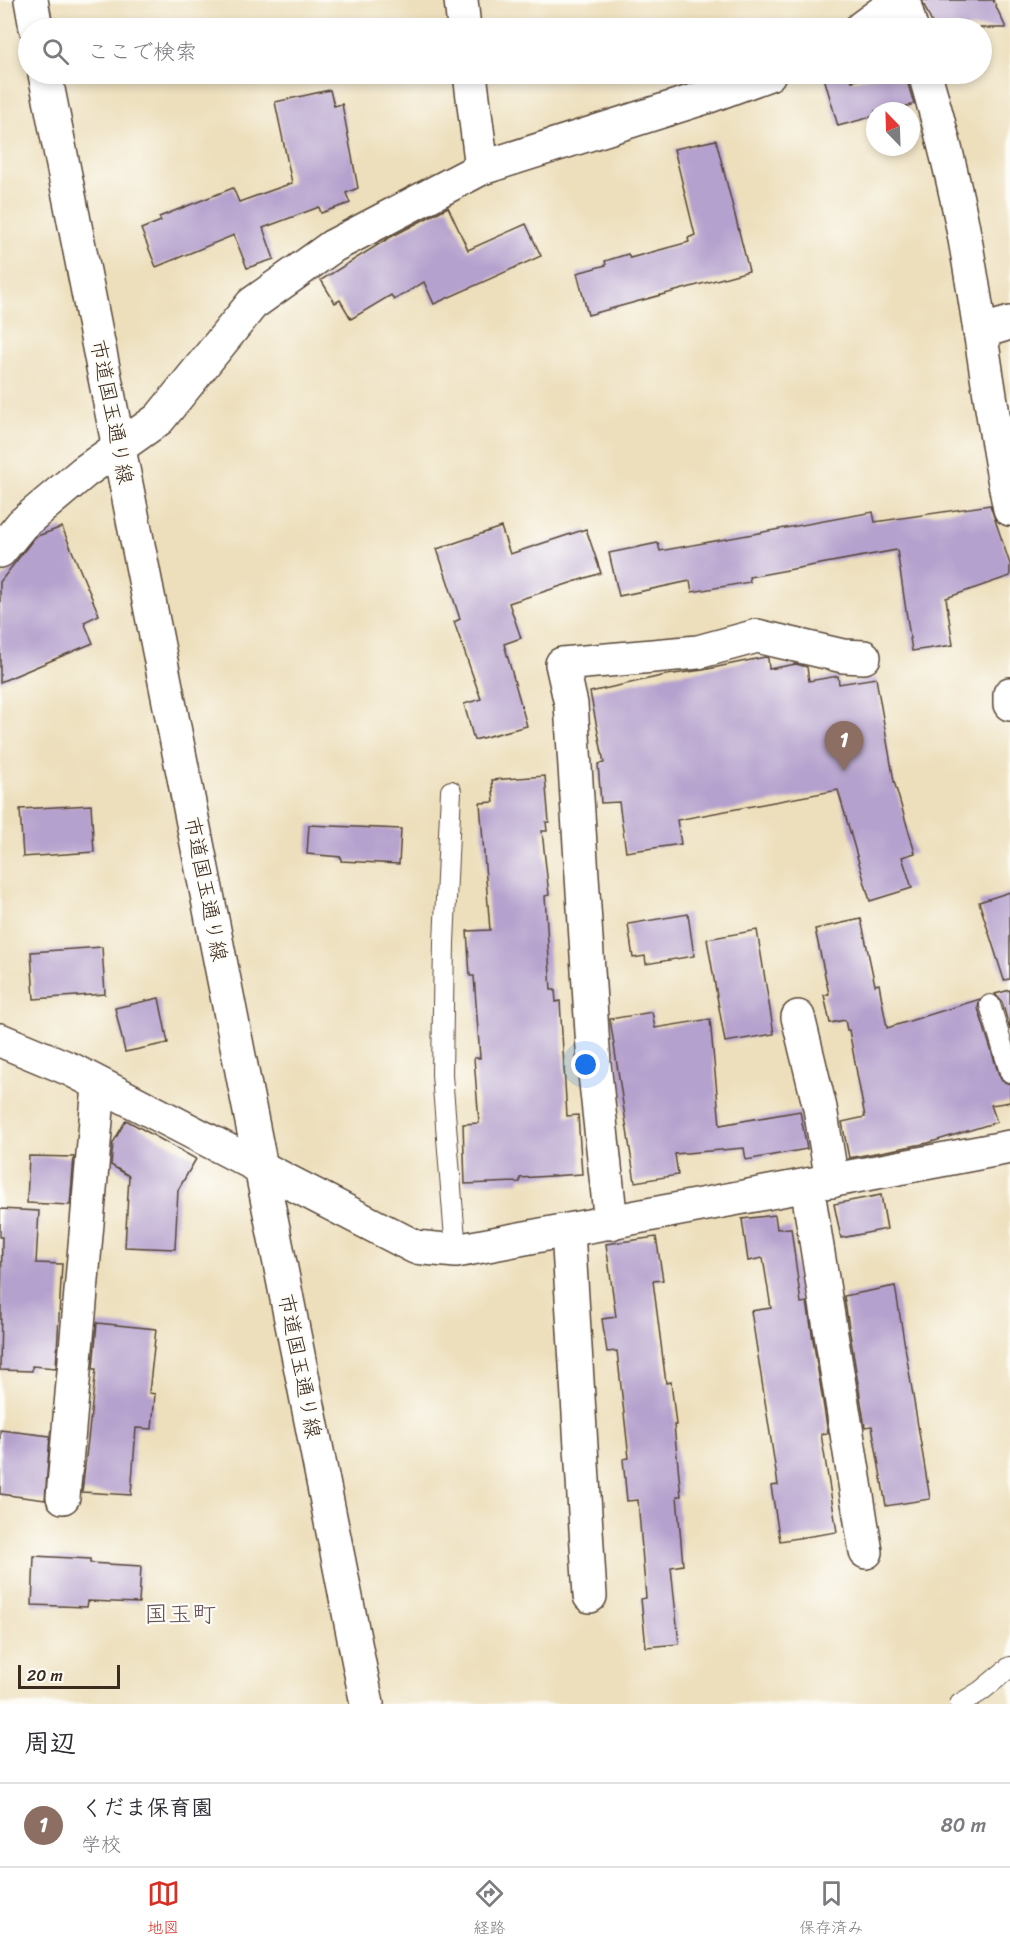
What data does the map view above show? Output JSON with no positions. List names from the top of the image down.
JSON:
{
  "streets": {
    "street": ["市道国玉通り線"]
  },
  "districts": ["国玉町"],
  "scale_bar": "20 m",
  "north": "top left",
  "page": {
    "search": "ここで検索",
    "pins": "1",
    "scale": "20 m",
    "heading": "周辺",
    "list": [
      {
        "mark": "1",
        "name": "くだま保育園",
        "note": "学校",
        "value": "80 m"
      }
    ],
    "nav": ["地図", "経路", "保存済み"]
  }
}
